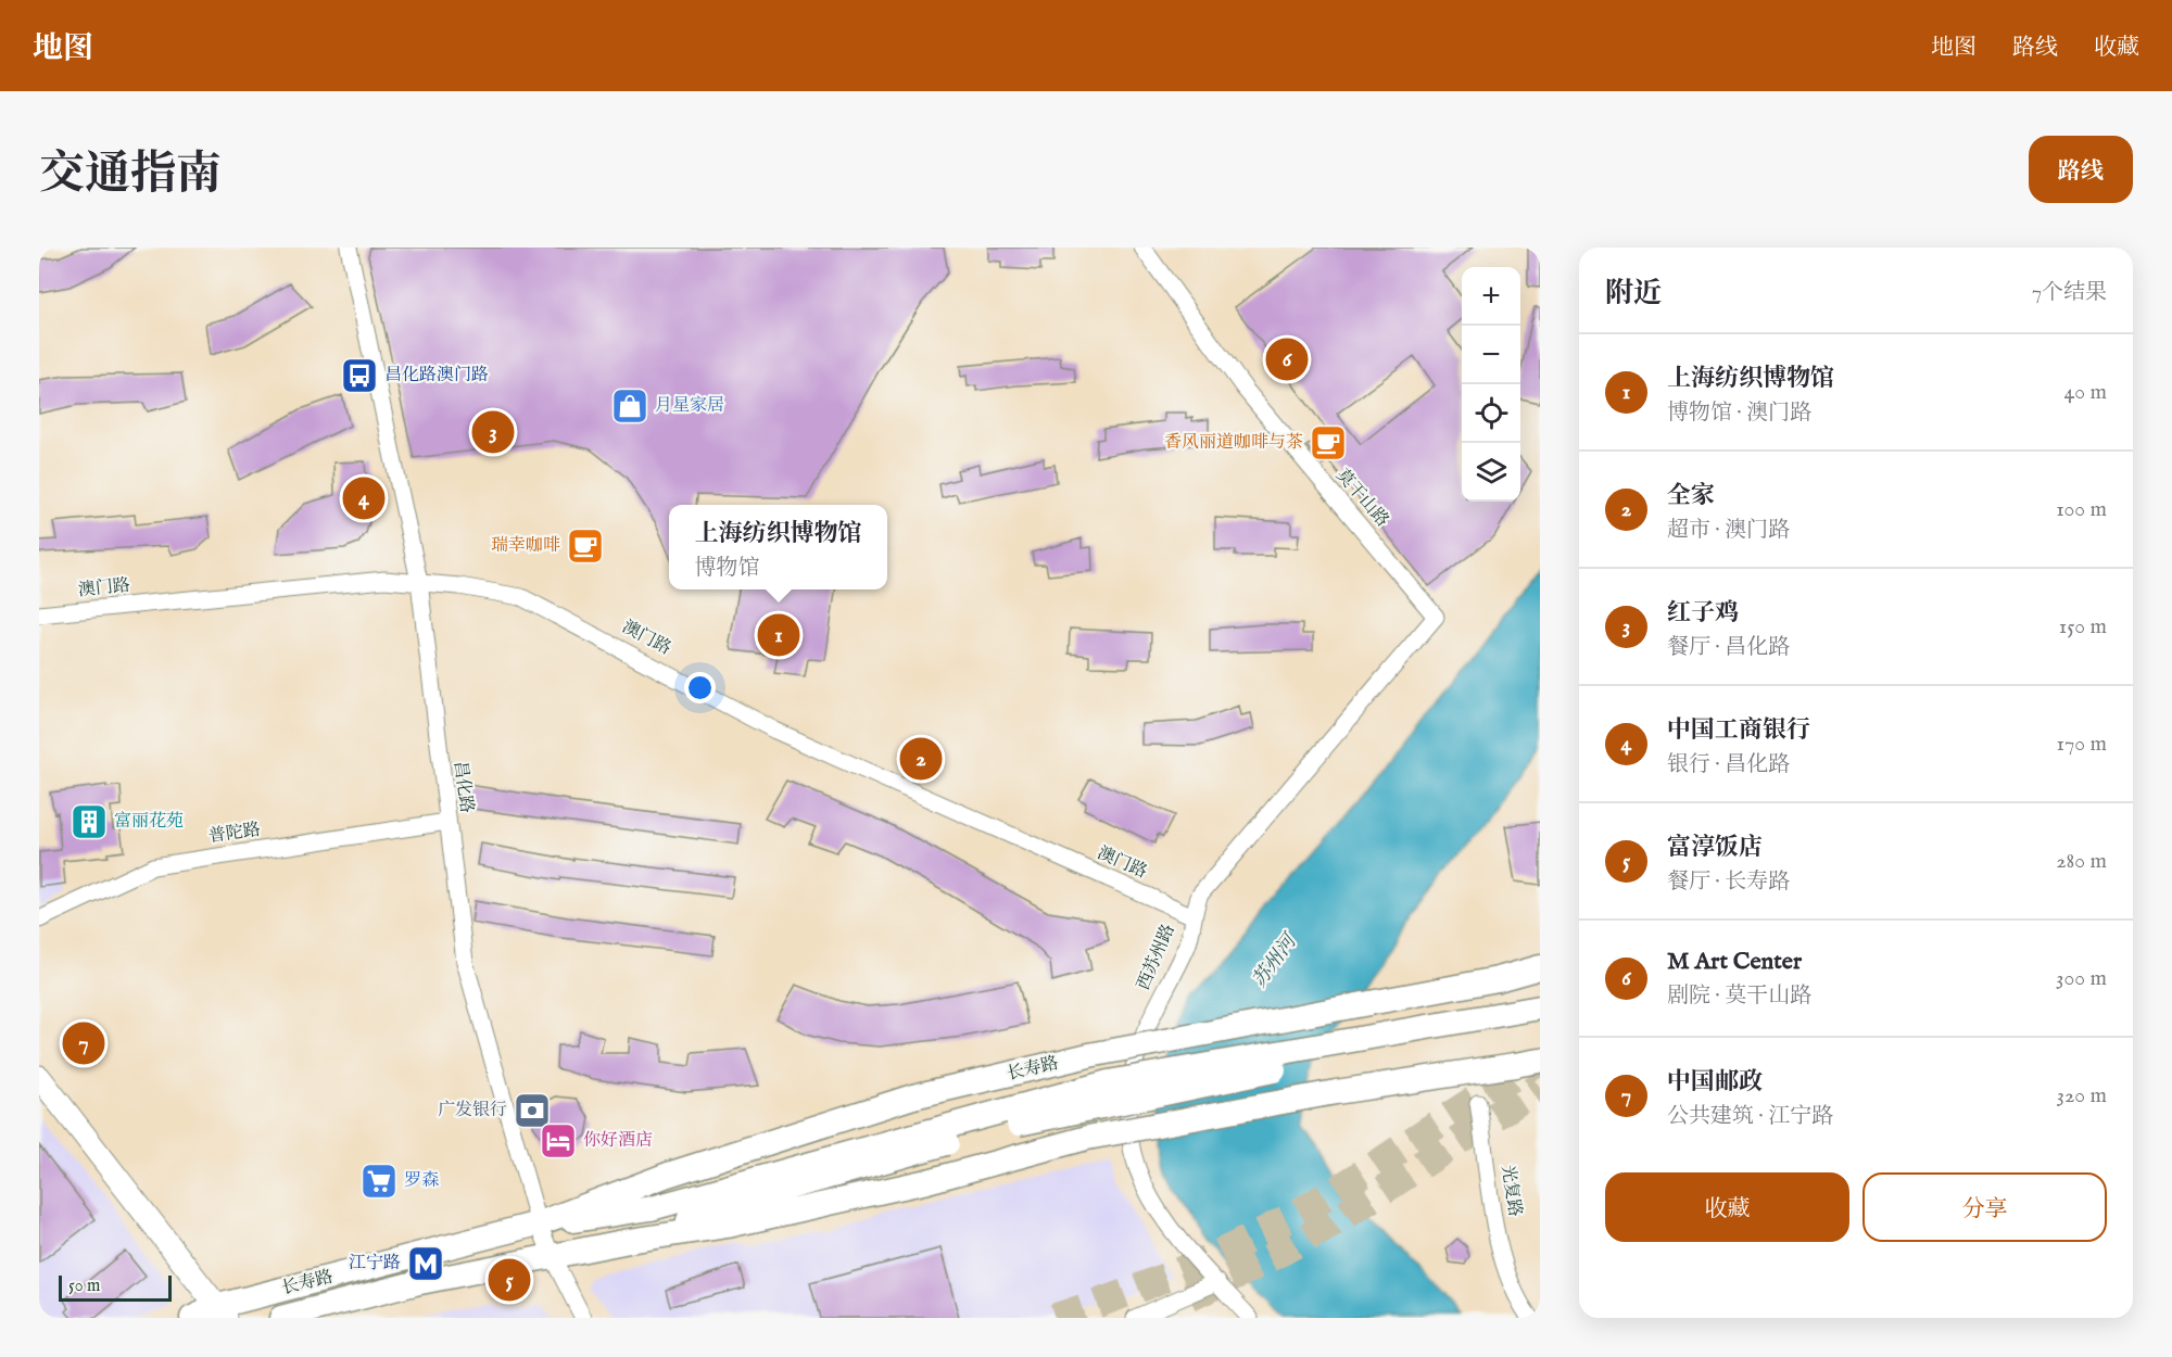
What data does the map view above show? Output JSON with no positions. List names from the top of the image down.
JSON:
{
  "streets": {
    "main road": ["长寿路"],
    "street": [
      "莫干山路",
      "澳门路",
      "昌化路",
      "普陀路",
      "西苏州路",
      "光复路"
    ]
  },
  "crossings": [
    ["莫干山路", "西苏州路"],
    ["澳门路", "昌化路"],
    ["澳门路", "西苏州路"],
    ["昌化路", "普陀路"],
    ["昌化路", "长寿路"]
  ],
  "water": ["苏州河"],
  "places": {
    "bus stop": ["昌化路澳门路"],
    "shop": ["月星家居"],
    "cafe": ["香风丽道咖啡与茶", "瑞幸咖啡"],
    "building": ["富丽花苑"],
    "bank": ["广发银行"],
    "hotel": ["你好酒店"],
    "supermarket": ["罗森"],
    "metro station": ["江宁路"]
  },
  "scale_bar": "50 m",
  "page": {
    "header": "地图",
    "nav": ["地图", "路线", "收藏"],
    "title": "交通指南",
    "buttons": [
      "路线",
      ["收藏", "分享"]
    ],
    "heading": ["附近", "7个结果"],
    "map_buttons": ["+", "−"],
    "list": [
      {
        "mark": "1",
        "name": "上海纺织博物馆",
        "note": "博物馆 · 澳门路",
        "value": "40 m"
      },
      {
        "mark": "2",
        "name": "全家",
        "note": "超市 · 澳门路",
        "value": "100 m"
      },
      {
        "mark": "3",
        "name": "红子鸡",
        "note": "餐厅 · 昌化路",
        "value": "150 m"
      },
      {
        "mark": "4",
        "name": "中国工商银行",
        "note": "银行 · 昌化路",
        "value": "170 m"
      },
      {
        "mark": "5",
        "name": "富淳饭店",
        "note": "餐厅 · 长寿路",
        "value": "280 m"
      },
      {
        "mark": "6",
        "name": "M Art Center",
        "note": "剧院 · 莫干山路",
        "value": "300 m"
      },
      {
        "mark": "7",
        "name": "中国邮政",
        "note": "公共建筑 · 江宁路",
        "value": "320 m"
      }
    ],
    "pins": [
      "6",
      "3",
      "4",
      "1",
      "2",
      "7",
      "5"
    ],
    "popup": ["上海纺织博物馆", "博物馆"],
    "scale": "50 m"
  }
}
